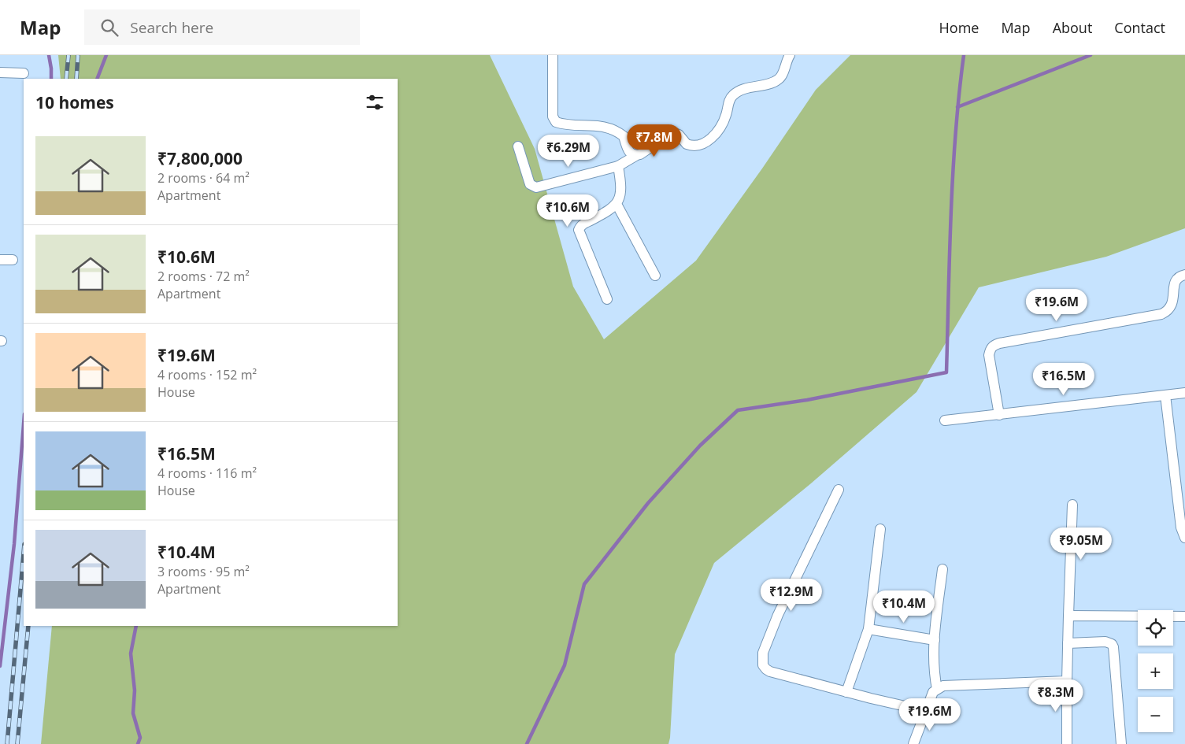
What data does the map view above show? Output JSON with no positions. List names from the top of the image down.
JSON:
{
  "page": {
    "header": "Map",
    "search": "Search here",
    "nav": [
      "Home",
      "Map",
      "About",
      "Contact"
    ],
    "heading": "10 homes",
    "price": [
      "₹7.8M",
      "₹6.29M",
      "₹10.6M",
      "₹19.6M",
      "₹16.5M",
      "₹9.05M",
      "₹12.9M",
      "₹10.4M",
      "₹8.3M",
      "₹19.6M"
    ],
    "list": [
      {
        "name": "₹7,800,000",
        "note": "2 rooms · 64 m² · Apartment"
      },
      {
        "name": "₹10.6M",
        "note": "2 rooms · 72 m² · Apartment"
      },
      {
        "name": "₹19.6M",
        "note": "4 rooms · 152 m² · House"
      },
      {
        "name": "₹16.5M",
        "note": "4 rooms · 116 m² · House"
      },
      {
        "name": "₹10.4M",
        "note": "3 rooms · 95 m² · Apartment"
      }
    ],
    "map_buttons": ["+", "−"]
  }
}
